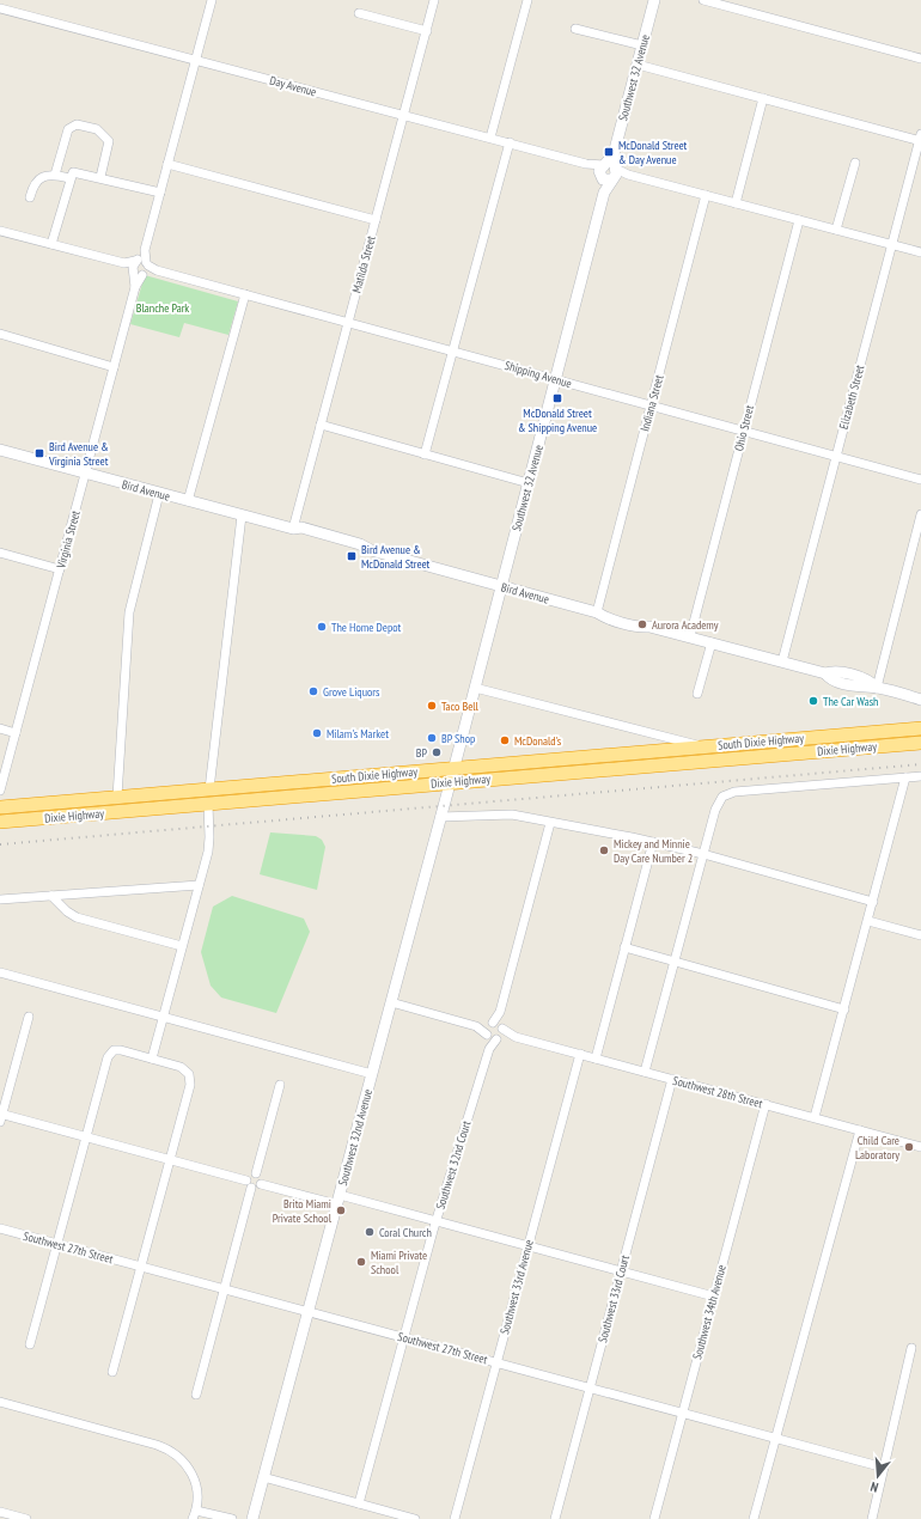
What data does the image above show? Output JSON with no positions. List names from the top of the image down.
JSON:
{
  "streets": {
    "highway": ["South Dixie Highway", "Dixie Highway"],
    "street": [
      "Southwest 32 Avenue",
      "Day Avenue",
      "Matilda Street",
      "Shipping Avenue",
      "Elizabeth Street",
      "Indiana Street",
      "Ohio Street",
      "Bird Avenue",
      "Virginia Street",
      "Southwest 28th Street",
      "Southwest 32nd Avenue",
      "Southwest 32nd Court",
      "Southwest 27th Street",
      "Southwest 33rd Avenue",
      "Southwest 33rd Court",
      "Southwest 34th Avenue"
    ]
  },
  "crossings": [
    ["Southwest 32 Avenue", "Day Avenue"],
    ["Southwest 32 Avenue", "Shipping Avenue"],
    ["Southwest 32 Avenue", "Bird Avenue"],
    ["Southwest 32 Avenue", "South Dixie Highway"],
    ["Southwest 32 Avenue", "Dixie Highway"],
    ["Southwest 32 Avenue", "Southwest 32nd Avenue"],
    ["Day Avenue", "Matilda Street"],
    ["Day Avenue", "Elizabeth Street"],
    ["Day Avenue", "Indiana Street"],
    ["Day Avenue", "Ohio Street"],
    ["Matilda Street", "Shipping Avenue"],
    ["Matilda Street", "Bird Avenue"],
    ["Shipping Avenue", "Elizabeth Street"],
    ["Shipping Avenue", "Indiana Street"],
    ["Shipping Avenue", "Ohio Street"],
    ["Shipping Avenue", "Virginia Street"],
    ["Elizabeth Street", "Bird Avenue"],
    ["Indiana Street", "Bird Avenue"],
    ["Ohio Street", "Bird Avenue"],
    ["Bird Avenue", "Virginia Street"],
    ["Dixie Highway", "Southwest 32nd Avenue"],
    ["Southwest 28th Street", "Southwest 32nd Court"],
    ["Southwest 28th Street", "Southwest 33rd Avenue"],
    ["Southwest 28th Street", "Southwest 33rd Court"],
    ["Southwest 28th Street", "Southwest 34th Avenue"],
    ["Southwest 32nd Avenue", "Southwest 27th Street"],
    ["Southwest 32nd Court", "Southwest 27th Street"],
    ["Southwest 27th Street", "Southwest 33rd Avenue"],
    ["Southwest 27th Street", "Southwest 33rd Court"],
    ["Southwest 27th Street", "Southwest 34th Avenue"]
  ],
  "parks": ["Blanche Park"],
  "places": {
    "transit": [
      "McDonald Street & Day Avenue",
      "McDonald Street & Shipping Avenue",
      "Bird Avenue & Virginia Street",
      "Bird Avenue & McDonald Street"
    ],
    "other": [
      "Aurora Academy",
      "The Home Depot",
      "Grove Liquors",
      "The Car Wash",
      "Taco Bell",
      "Milam's Market",
      "BP Shop",
      "McDonald's",
      "BP",
      "Mickey and Minnie Day Care Number 2",
      "Child Care Laboratory",
      "Brito Miami Private School",
      "Coral Church",
      "Miami Private School"
    ]
  },
  "north": "bottom"
}
